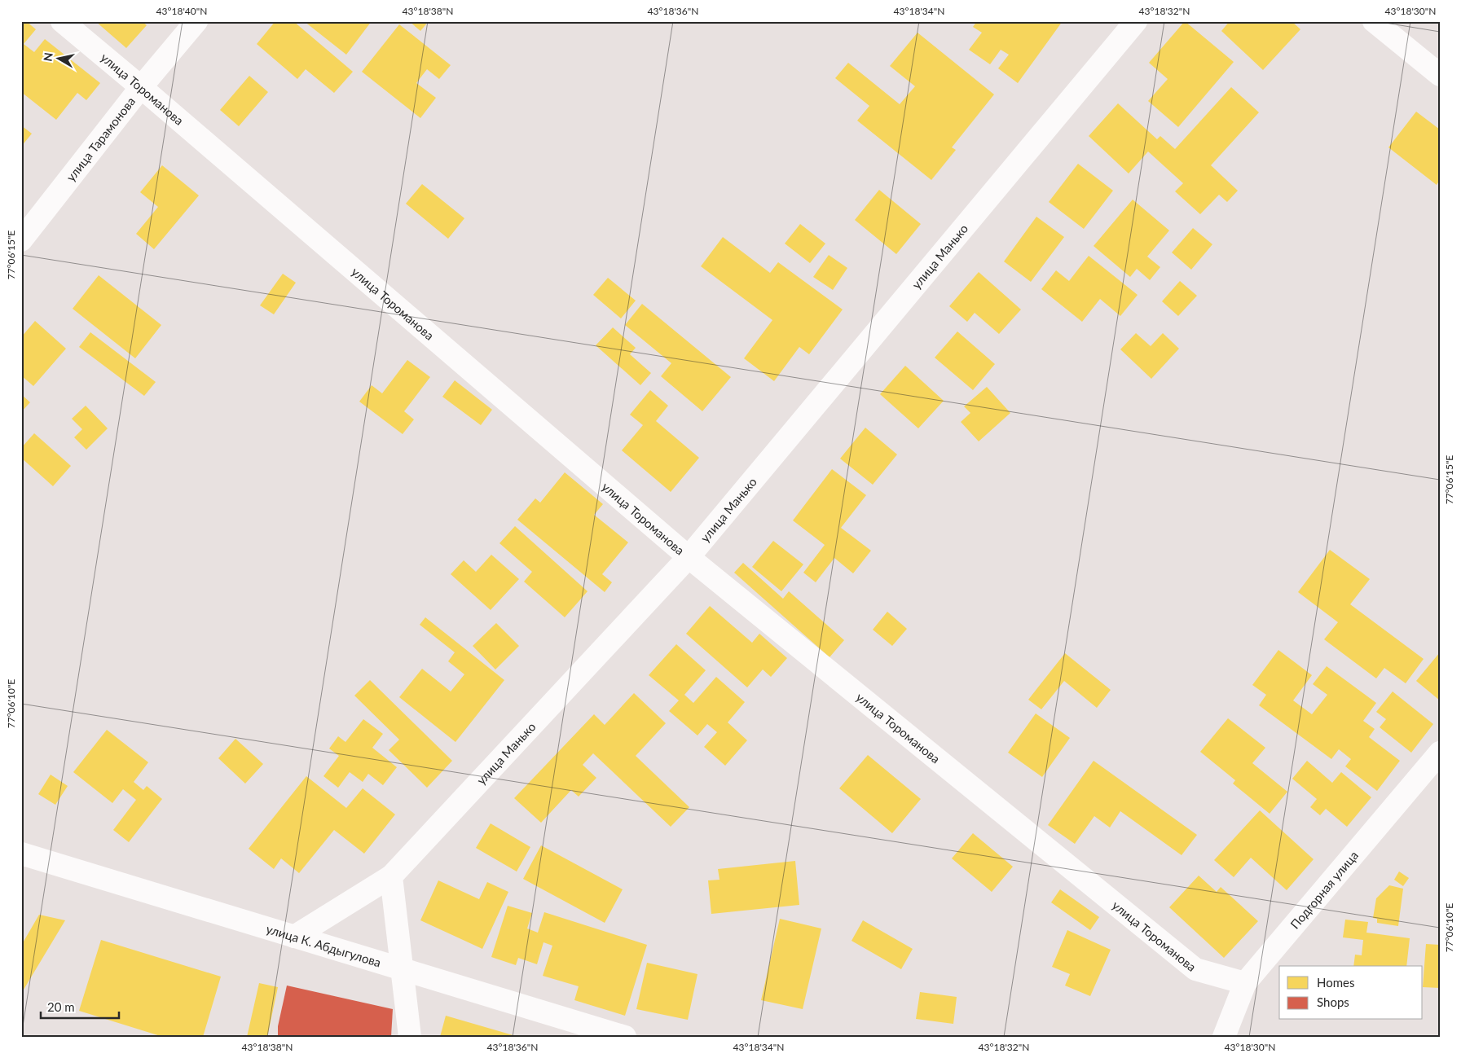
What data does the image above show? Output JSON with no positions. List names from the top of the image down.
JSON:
{
  "streets": {
    "street": [
      "улица Тороманова",
      "улица Тарамонова",
      "улица Манько",
      "Подгорная улица",
      "улица К. Абдыгулова"
    ]
  },
  "crossings": [
    ["улица Тороманова", "улица Тарамонова"],
    ["улица Тороманова", "улица Манько"],
    ["улица Тороманова", "Подгорная улица"],
    ["улица Манько", "улица К. Абдыгулова"]
  ],
  "legend": ["Homes", "Shops"],
  "scale_bar": "20 m",
  "north": "left",
  "coordinates": [
    "43°18'40\"N",
    "43°18'38\"N",
    "43°18'36\"N",
    "43°18'34\"N",
    "43°18'32\"N",
    "43°18'30\"N",
    "77°06'15\"E",
    "77°06'10\"E"
  ]
}
